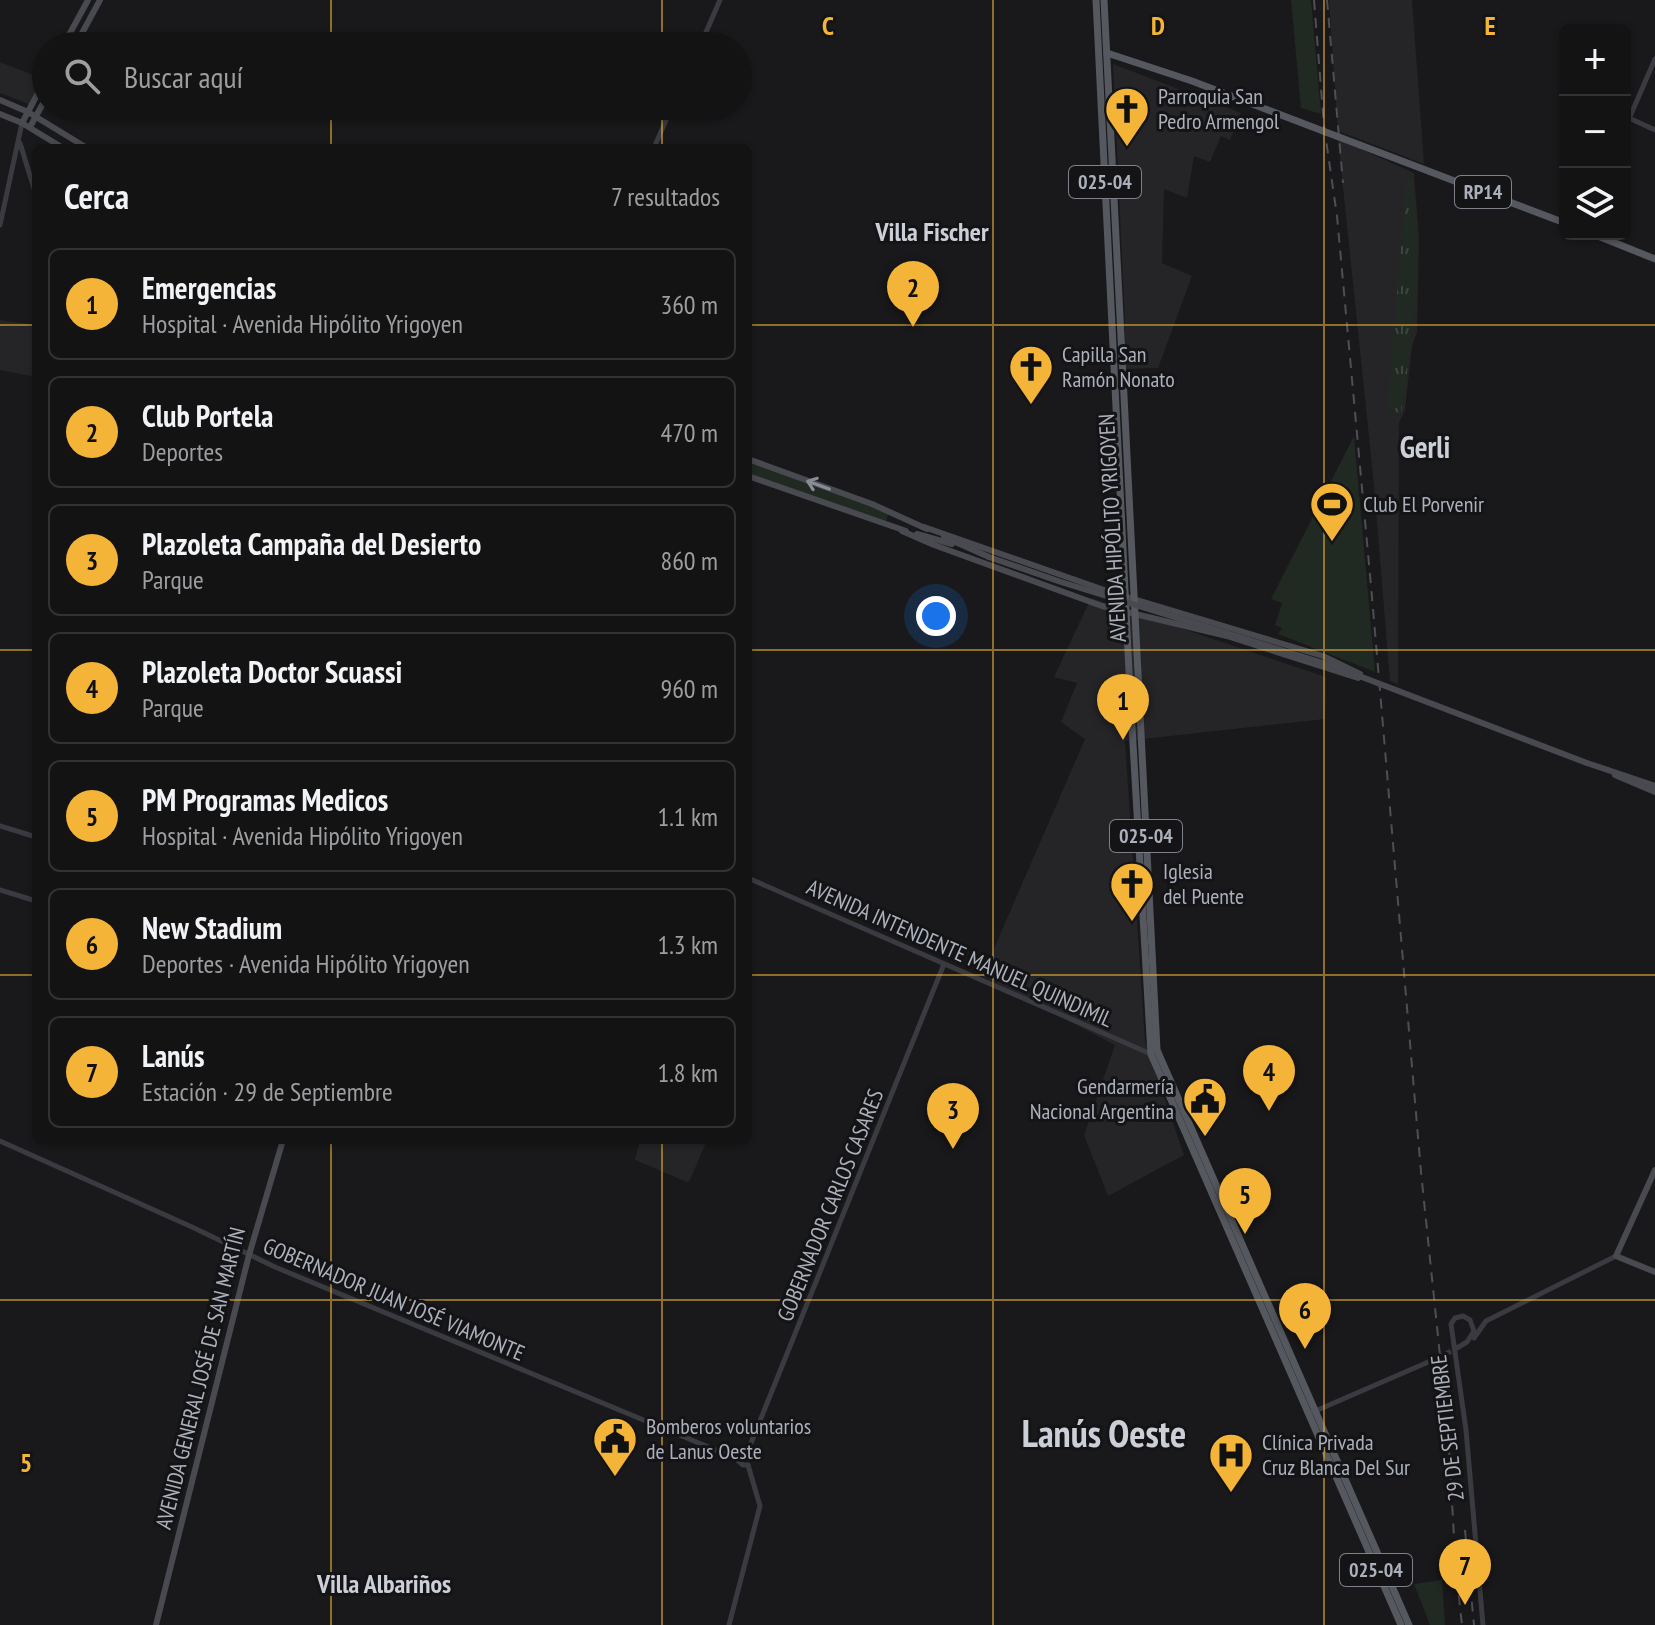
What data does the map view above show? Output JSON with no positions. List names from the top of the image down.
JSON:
{
  "streets": {
    "main road": [
      "025-04",
      "RP14",
      "AVENIDA HIPÓLITO YRIGOYEN",
      "AVENIDA GENERAL JOSÉ DE SAN MARTÍN"
    ],
    "street": [
      "AVENIDA INTENDENTE MANUEL QUINDIMIL",
      "GOBERNADOR CARLOS CASARES",
      "GOBERNADOR JUAN JOSÉ VIAMONTE",
      "29 DE SEPTIEMBRE"
    ]
  },
  "crossings": [
    ["RP14", "AVENIDA HIPÓLITO YRIGOYEN"],
    ["AVENIDA HIPÓLITO YRIGOYEN", "AVENIDA INTENDENTE MANUEL QUINDIMIL"],
    ["AVENIDA INTENDENTE MANUEL QUINDIMIL", "GOBERNADOR CARLOS CASARES"],
    ["GOBERNADOR CARLOS CASARES", "GOBERNADOR JUAN JOSÉ VIAMONTE"],
    ["GOBERNADOR JUAN JOSÉ VIAMONTE", "AVENIDA GENERAL JOSÉ DE SAN MARTÍN"]
  ],
  "districts": [
    "Villa Fischer",
    "Gerli",
    "Lanús Oeste",
    "Villa Albariños"
  ],
  "places": {
    "church": ["Parroquia San Pedro Armengol", "Capilla San Ramón Nonato", "Iglesia del Puente"],
    "sports": ["Club El Porvenir"],
    "public building": ["Gendarmería Nacional Argentina", "Bomberos voluntarios de Lanus Oeste"],
    "hospital": ["Clínica Privada Cruz Blanca Del Sur"]
  },
  "page": {
    "map_buttons": ["+", "−"],
    "search": "Buscar aquí",
    "heading": ["Cerca", "7 resultados"],
    "list": [
      {
        "mark": "1",
        "name": "Emergencias",
        "note": "Hospital · Avenida Hipólito Yrigoyen",
        "value": "360 m"
      },
      {
        "mark": "2",
        "name": "Club Portela",
        "note": "Deportes",
        "value": "470 m"
      },
      {
        "mark": "3",
        "name": "Plazoleta Campaña del Desierto",
        "note": "Parque",
        "value": "860 m"
      },
      {
        "mark": "4",
        "name": "Plazoleta Doctor Scuassi",
        "note": "Parque",
        "value": "960 m"
      },
      {
        "mark": "5",
        "name": "PM Programas Medicos",
        "note": "Hospital · Avenida Hipólito Yrigoyen",
        "value": "1.1 km"
      },
      {
        "mark": "6",
        "name": "New Stadium",
        "note": "Deportes · Avenida Hipólito Yrigoyen",
        "value": "1.3 km"
      },
      {
        "mark": "7",
        "name": "Lanús",
        "note": "Estación · 29 de Septiembre",
        "value": "1.8 km"
      }
    ],
    "pins": [
      "2",
      "1",
      "4",
      "3",
      "5",
      "6",
      "7"
    ]
  },
  "grid": {
    "columns": ["C", "D", "E"],
    "rows": ["5"]
  }
}
